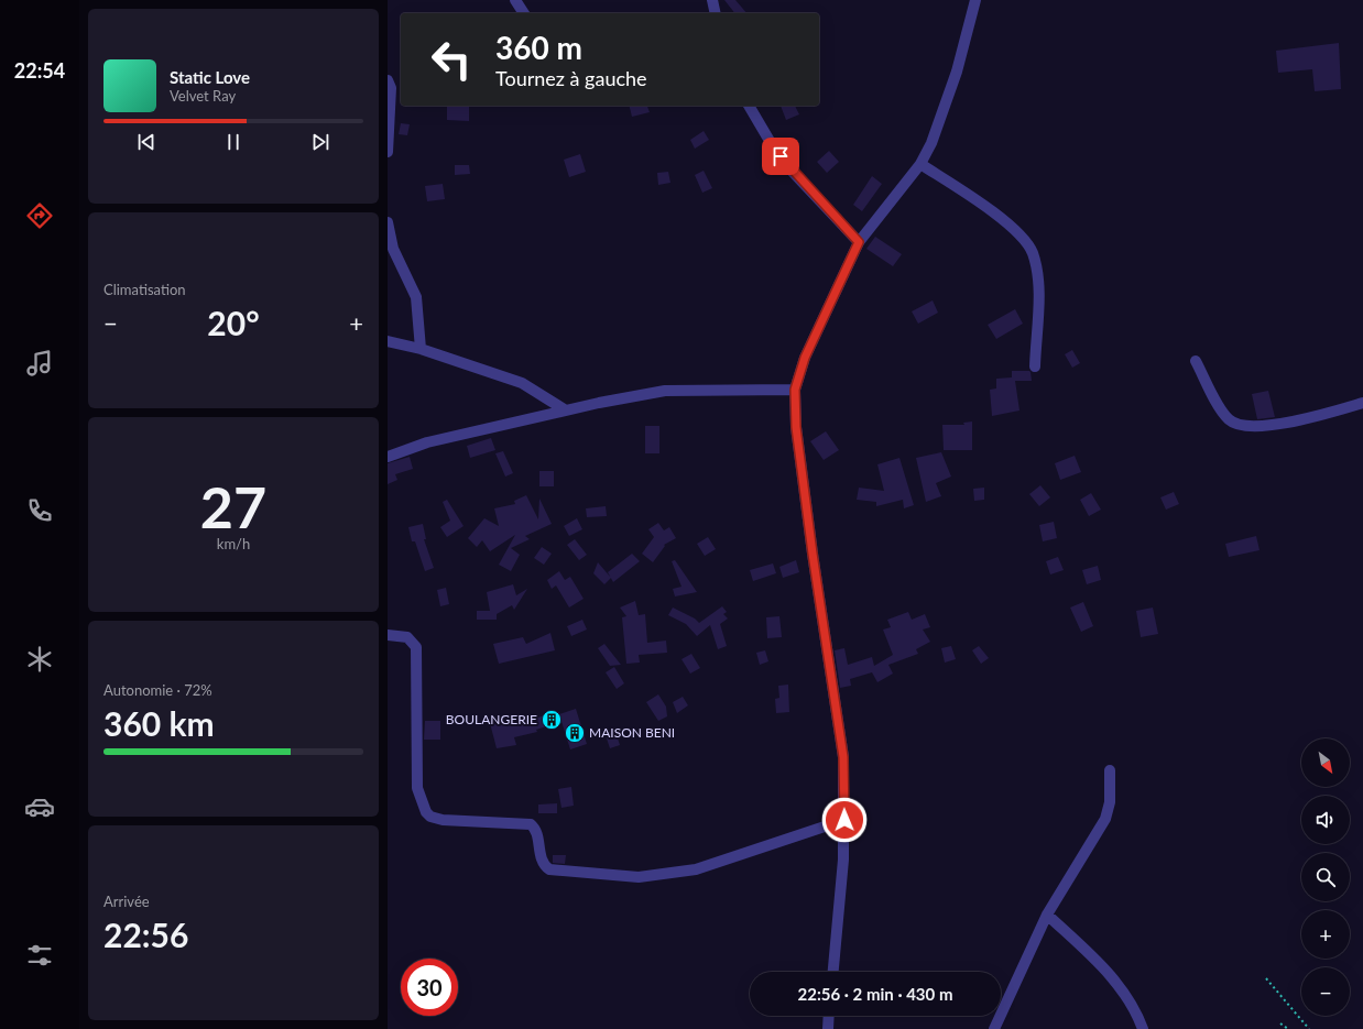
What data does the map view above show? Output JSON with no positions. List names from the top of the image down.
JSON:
{
  "places": {
    "building": ["BOULANGERIE", "MAISON BENI"]
  },
  "north": "bottom right",
  "page": {
    "tabs": "22:54",
    "turn": ["360 m", "Tournez à gauche"],
    "song": ["Static Love", "Velvet Ray"],
    "tile": [
      "Climatisation",
      ["27", "km/h"],
      ["Autonomie · 72%", "360 km"],
      ["Arrivée", "22:56"]
    ],
    "heat": ["−", "20°", "+"],
    "map_buttons": ["+", "−"],
    "limit": "30",
    "trip": "22:56 · 2 min · 430 m"
  }
}
